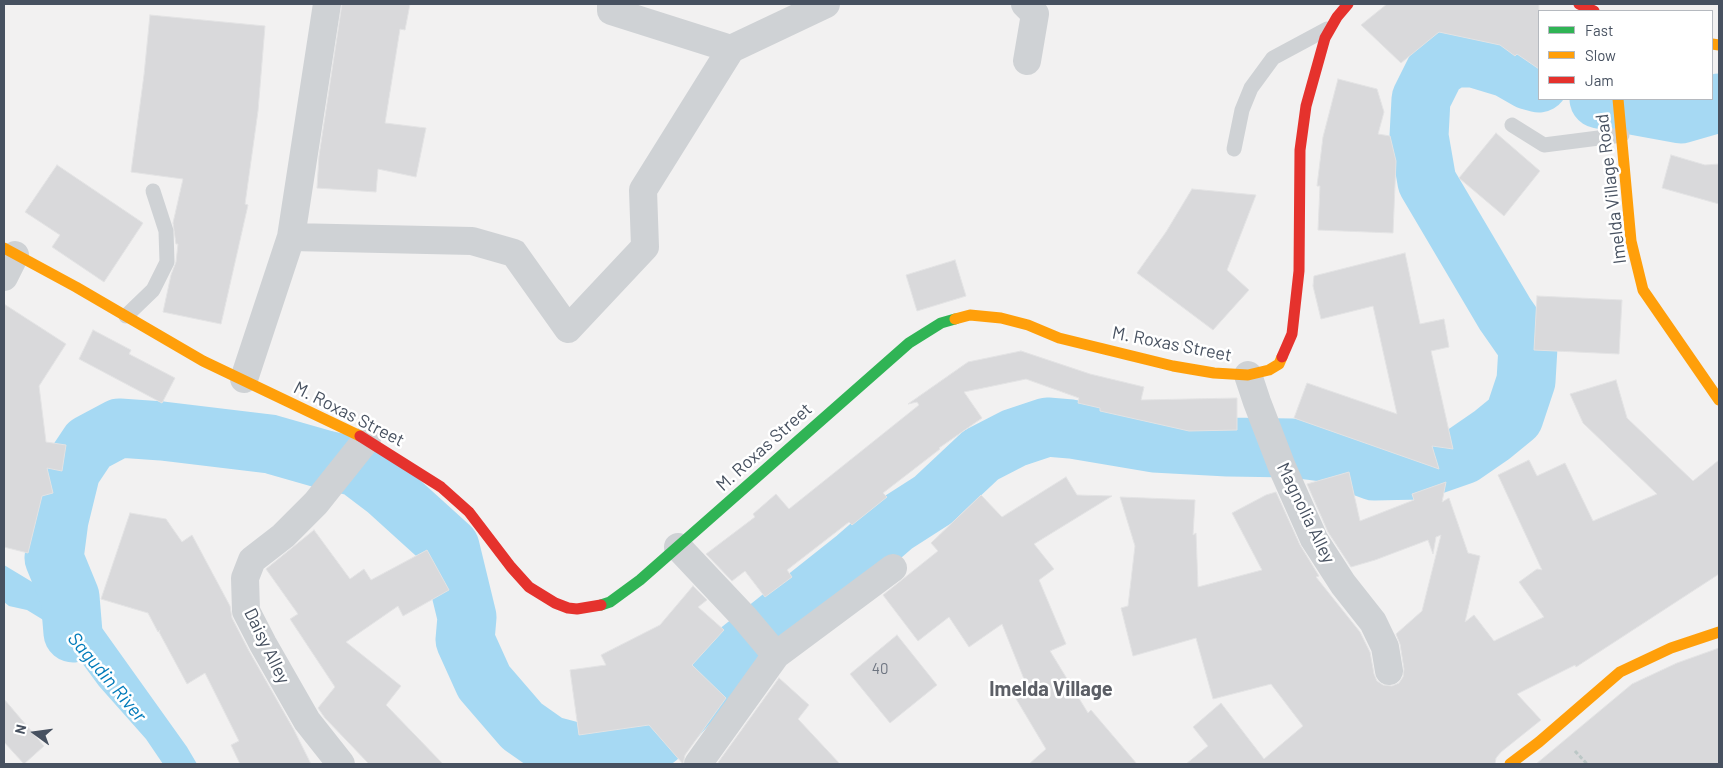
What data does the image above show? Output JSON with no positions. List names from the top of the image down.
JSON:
{
  "streets": {
    "main road": ["Imelda Village Road", "M. Roxas Street"],
    "street": ["Magnolia Alley", "Daisy Alley"]
  },
  "crossings": [
    ["M. Roxas Street", "Magnolia Alley"],
    ["M. Roxas Street", "Daisy Alley"]
  ],
  "districts": ["Imelda Village"],
  "water": ["Sagudin River"],
  "house_numbers": ["40"],
  "legend": ["Fast", "Slow", "Jam"],
  "north": "left"
}
